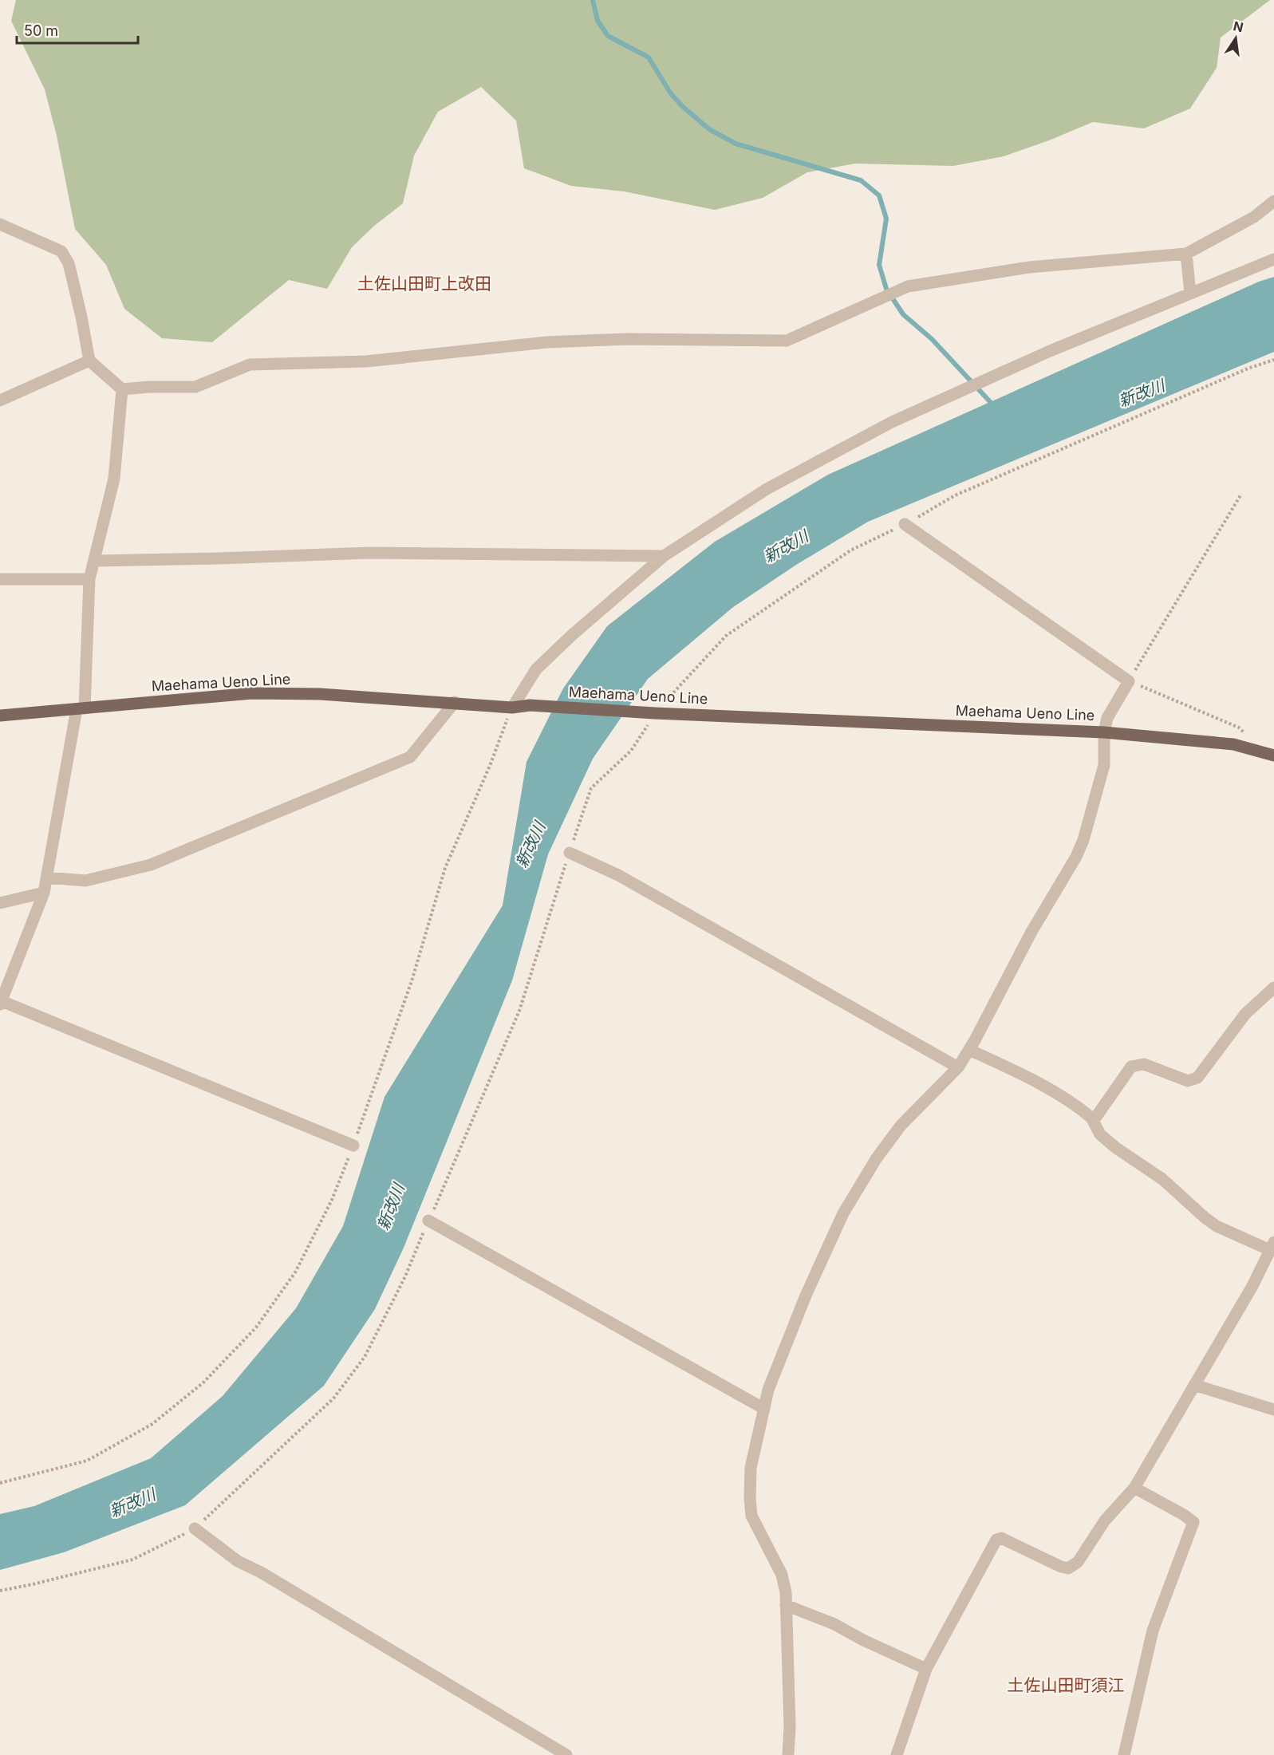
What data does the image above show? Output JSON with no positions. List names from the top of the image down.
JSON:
{
  "streets": {
    "main road": ["Maehama Ueno Line"]
  },
  "districts": ["土佐山田町上改田", "土佐山田町須江"],
  "water": ["新改川"],
  "scale_bar": "50 m",
  "north": "top"
}
